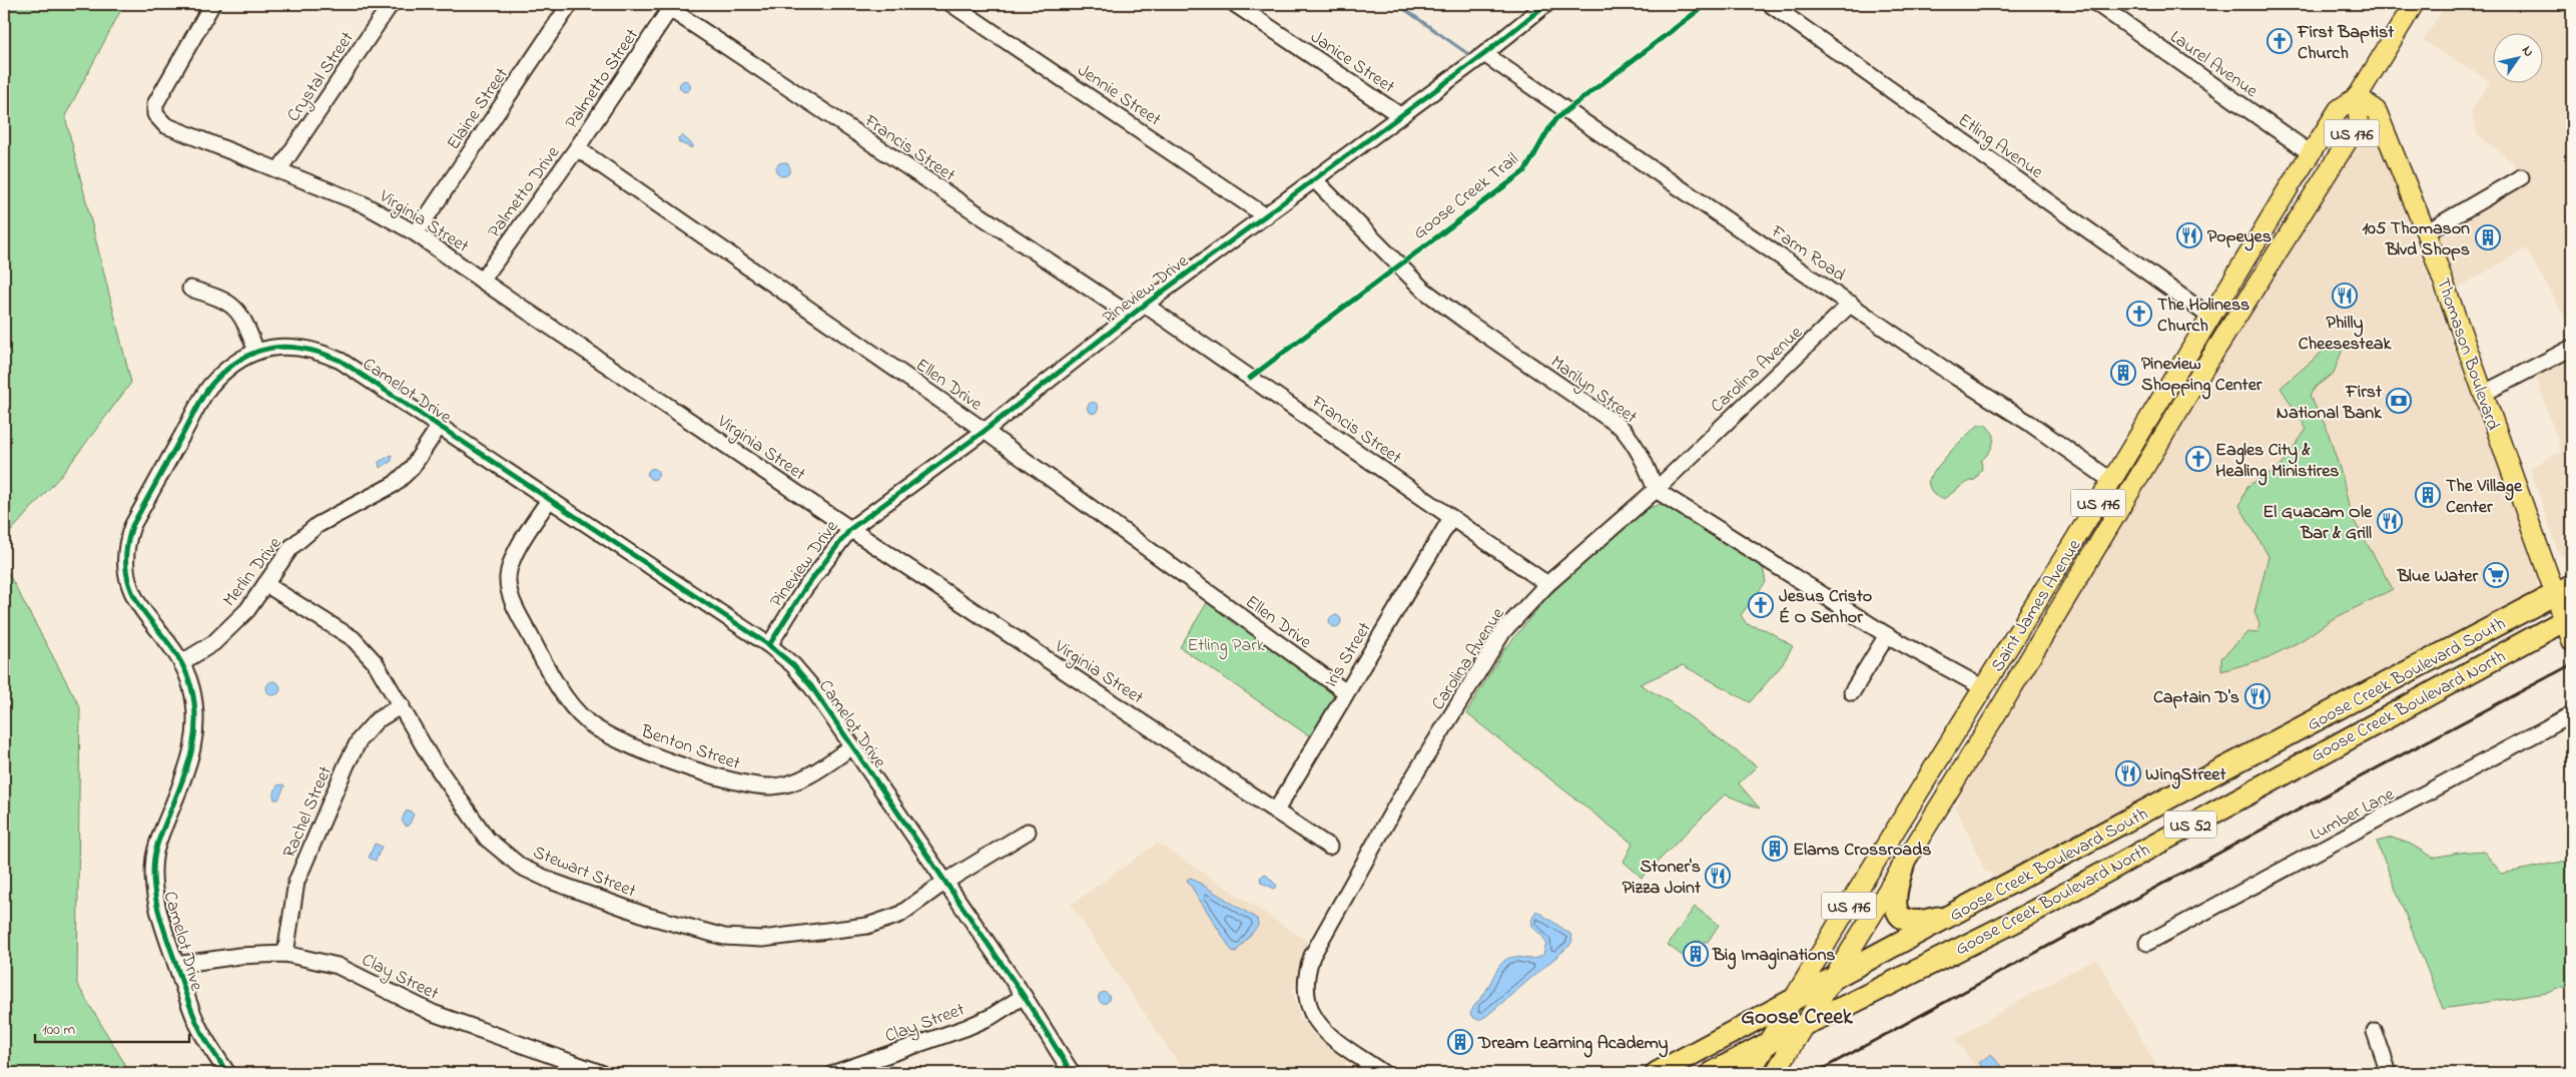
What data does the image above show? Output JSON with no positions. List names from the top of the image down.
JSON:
{
  "streets": {
    "highway": ["Goose Creek Boulevard South", "Goose Creek Boulevard North", "US 52"],
    "main road": ["US 176", "Thomason Boulevard", "Saint James Avenue"],
    "street": [
      "Janice Street",
      "Laurel Avenue",
      "Crystal Street",
      "Palmetto Street",
      "Jennie Street",
      "Elaine Street",
      "Etling Avenue",
      "Francis Street",
      "Palmetto Drive",
      "Virginia Street",
      "Farm Road",
      "Pineview Drive",
      "Carolina Avenue",
      "Ellen Drive",
      "Marilyn Street",
      "Camelot Drive",
      "Merlin Drive",
      "Iris Street",
      "Benton Street",
      "Rachel Street",
      "Lumber Lane",
      "Stewart Street",
      "Clay Street"
    ],
    "cycle path": ["Goose Creek Trail"]
  },
  "crossings": [
    ["Janice Street", "Pineview Drive"],
    ["Laurel Avenue", "Saint James Avenue"],
    ["Crystal Street", "Virginia Street"],
    ["Palmetto Street", "Francis Street"],
    ["Palmetto Street", "Palmetto Drive"],
    ["Palmetto Street", "Ellen Drive"],
    ["Jennie Street", "Pineview Drive"],
    ["Elaine Street", "Virginia Street"],
    ["Etling Avenue", "Saint James Avenue"],
    ["Francis Street", "Pineview Drive"],
    ["Francis Street", "Carolina Avenue"],
    ["Francis Street", "Iris Street"],
    ["Palmetto Drive", "Virginia Street"],
    ["Palmetto Drive", "Ellen Drive"],
    ["Virginia Street", "Pineview Drive"],
    ["Virginia Street", "Iris Street"],
    ["Farm Road", "Pineview Drive"],
    ["Farm Road", "Carolina Avenue"],
    ["Farm Road", "Saint James Avenue"],
    ["Pineview Drive", "Ellen Drive"],
    ["Pineview Drive", "Marilyn Street"],
    ["Pineview Drive", "Camelot Drive"],
    ["Thomason Boulevard", "Saint James Avenue"],
    ["Thomason Boulevard", "Goose Creek Boulevard South"],
    ["Thomason Boulevard", "Goose Creek Boulevard North"],
    ["Carolina Avenue", "Marilyn Street"],
    ["Ellen Drive", "Iris Street"],
    ["Camelot Drive", "Merlin Drive"],
    ["Camelot Drive", "Benton Street"],
    ["Camelot Drive", "Stewart Street"],
    ["Camelot Drive", "Clay Street"],
    ["Merlin Drive", "Stewart Street"],
    ["Saint James Avenue", "Goose Creek Boulevard South"],
    ["Saint James Avenue", "Goose Creek Boulevard North"],
    ["Rachel Street", "Stewart Street"],
    ["Rachel Street", "Clay Street"]
  ],
  "districts": ["Goose Creek"],
  "parks": ["Etling Park"],
  "places": {
    "church": [
      "First Baptist Church",
      "The Holiness Church",
      "Eagles City & Healing Ministires",
      "Jesus Cristo É O Senhor"
    ],
    "restaurant": [
      "Popeyes",
      "Philly Cheesesteak",
      "El Guacam Ole Bar & Grill",
      "Captain D's",
      "WingStreet",
      "Stoner's Pizza Joint"
    ],
    "building": [
      "105 Thomason Blvd Shops",
      "Pineview Shopping Center",
      "The Village Center",
      "Elams Crossroads",
      "Big Imaginations",
      "Dream Learning Academy"
    ],
    "bank": ["First National Bank"],
    "supermarket": ["Blue Water"]
  },
  "scale_bar": "100 m",
  "north": "top right"
}
